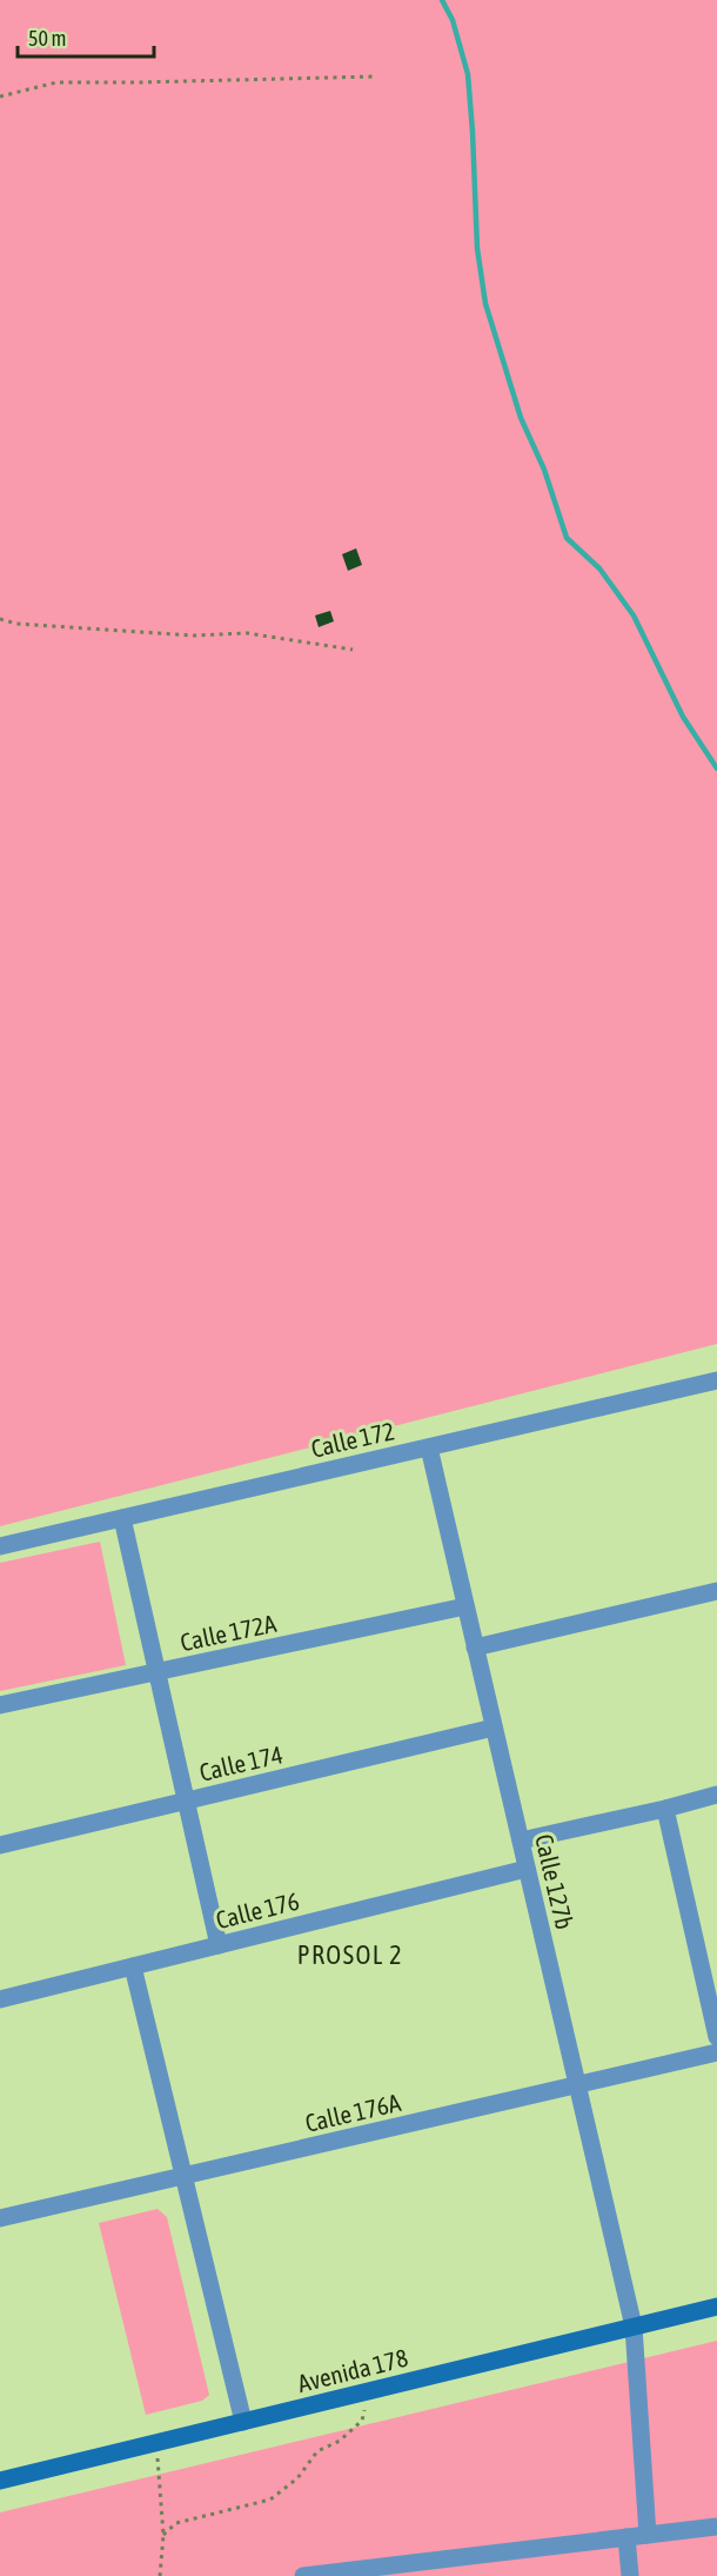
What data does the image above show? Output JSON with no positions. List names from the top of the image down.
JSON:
{
  "streets": {
    "main road": ["Avenida 178"],
    "street": [
      "Calle 172",
      "Calle 172A",
      "Calle 174",
      "Calle 127b",
      "Calle 176",
      "Calle 176A"
    ]
  },
  "crossings": [
    ["Calle 172", "Calle 127b"],
    ["Calle 172A", "Calle 127b"],
    ["Calle 174", "Calle 127b"],
    ["Calle 127b", "Calle 176"],
    ["Calle 127b", "Calle 176A"],
    ["Calle 127b", "Avenida 178"]
  ],
  "districts": ["PROSOL 2"],
  "scale_bar": "50 m"
}
